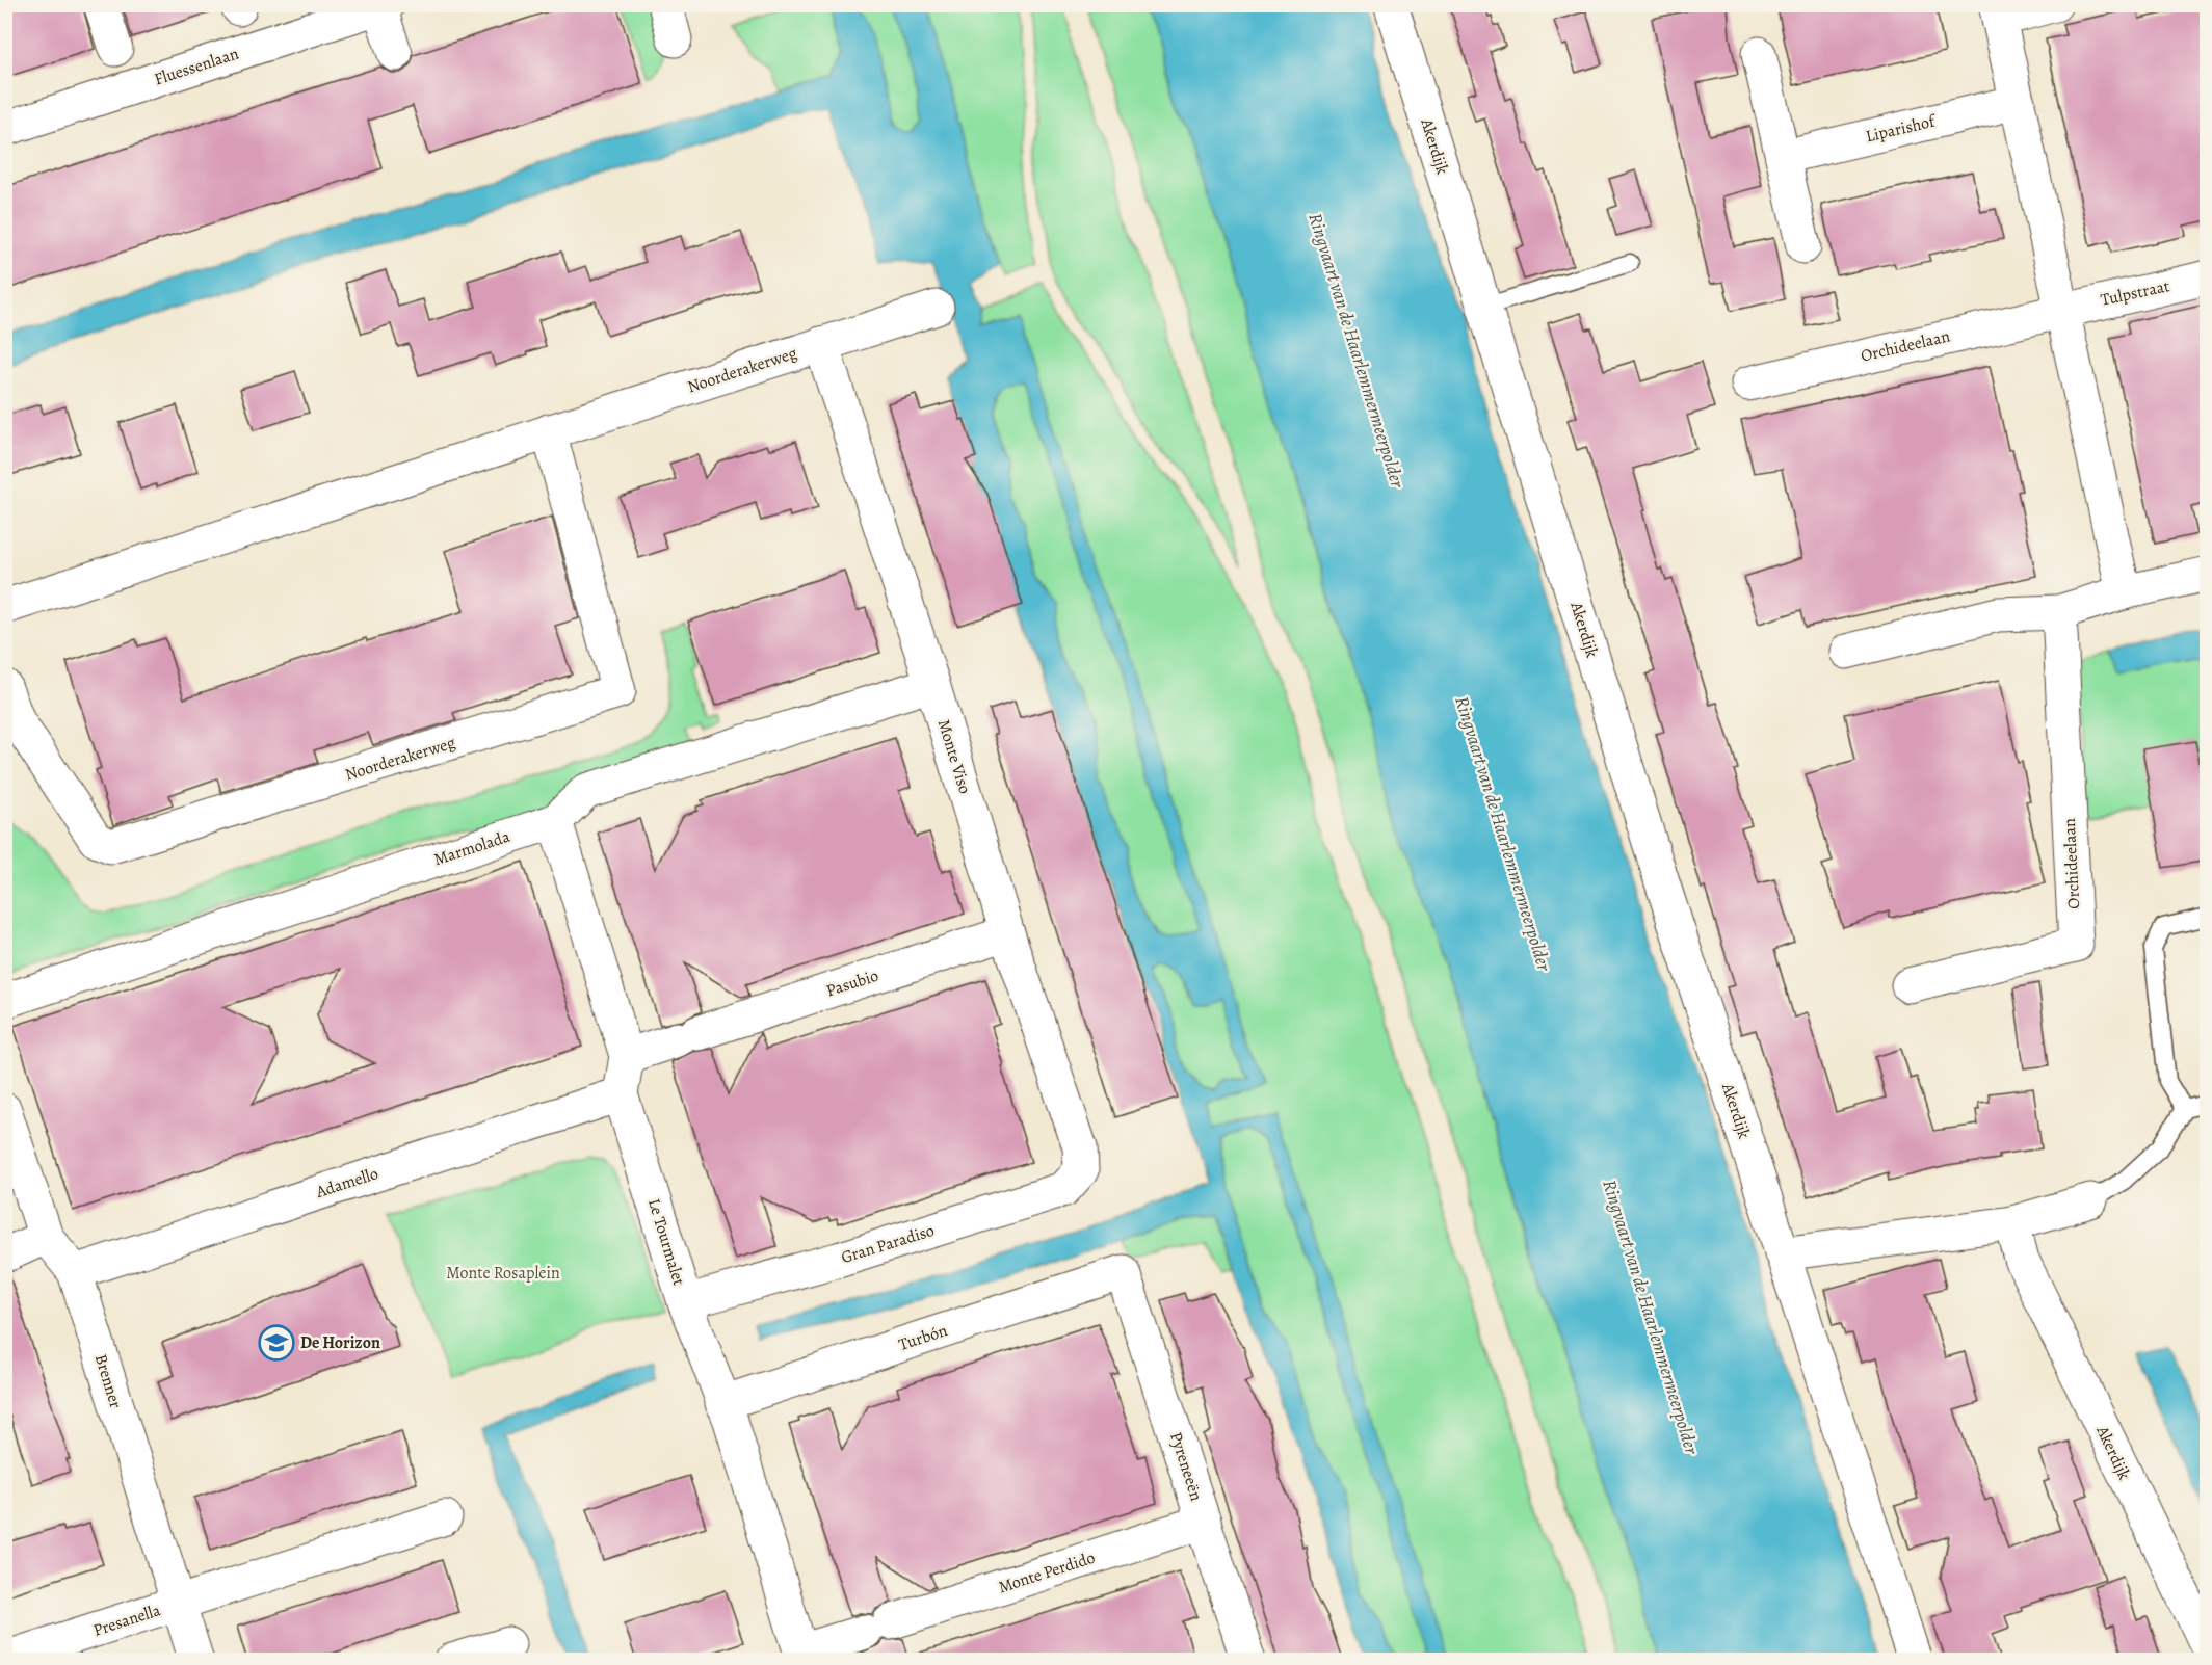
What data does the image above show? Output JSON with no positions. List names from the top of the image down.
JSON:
{
  "streets": {
    "street": [
      "Fluessenlaan",
      "Liparishof",
      "Akerdijk",
      "Tulpstraat",
      "Orchideelaan",
      "Noorderakerweg",
      "Monte Viso",
      "Marmolada",
      "Pasubio",
      "Adamello",
      "Le Tourmalet",
      "Gran Paradiso",
      "Turbón",
      "Brenner",
      "Pyreneeën",
      "Monte Perdido",
      "Presanella"
    ]
  },
  "crossings": [
    ["Tulpstraat", "Orchideelaan"],
    ["Noorderakerweg", "Monte Viso"],
    ["Monte Viso", "Marmolada"],
    ["Monte Viso", "Pasubio"],
    ["Monte Viso", "Gran Paradiso"],
    ["Marmolada", "Le Tourmalet"],
    ["Pasubio", "Le Tourmalet"],
    ["Adamello", "Le Tourmalet"],
    ["Adamello", "Brenner"],
    ["Le Tourmalet", "Gran Paradiso"],
    ["Le Tourmalet", "Turbón"],
    ["Le Tourmalet", "Monte Perdido"],
    ["Turbón", "Pyreneeën"],
    ["Brenner", "Presanella"],
    ["Pyreneeën", "Monte Perdido"]
  ],
  "water": ["Ringvaart van de Haarlemmermeerpolder"],
  "parks": ["Monte Rosaplein"],
  "places": {
    "school or university": ["De Horizon"]
  }
}
